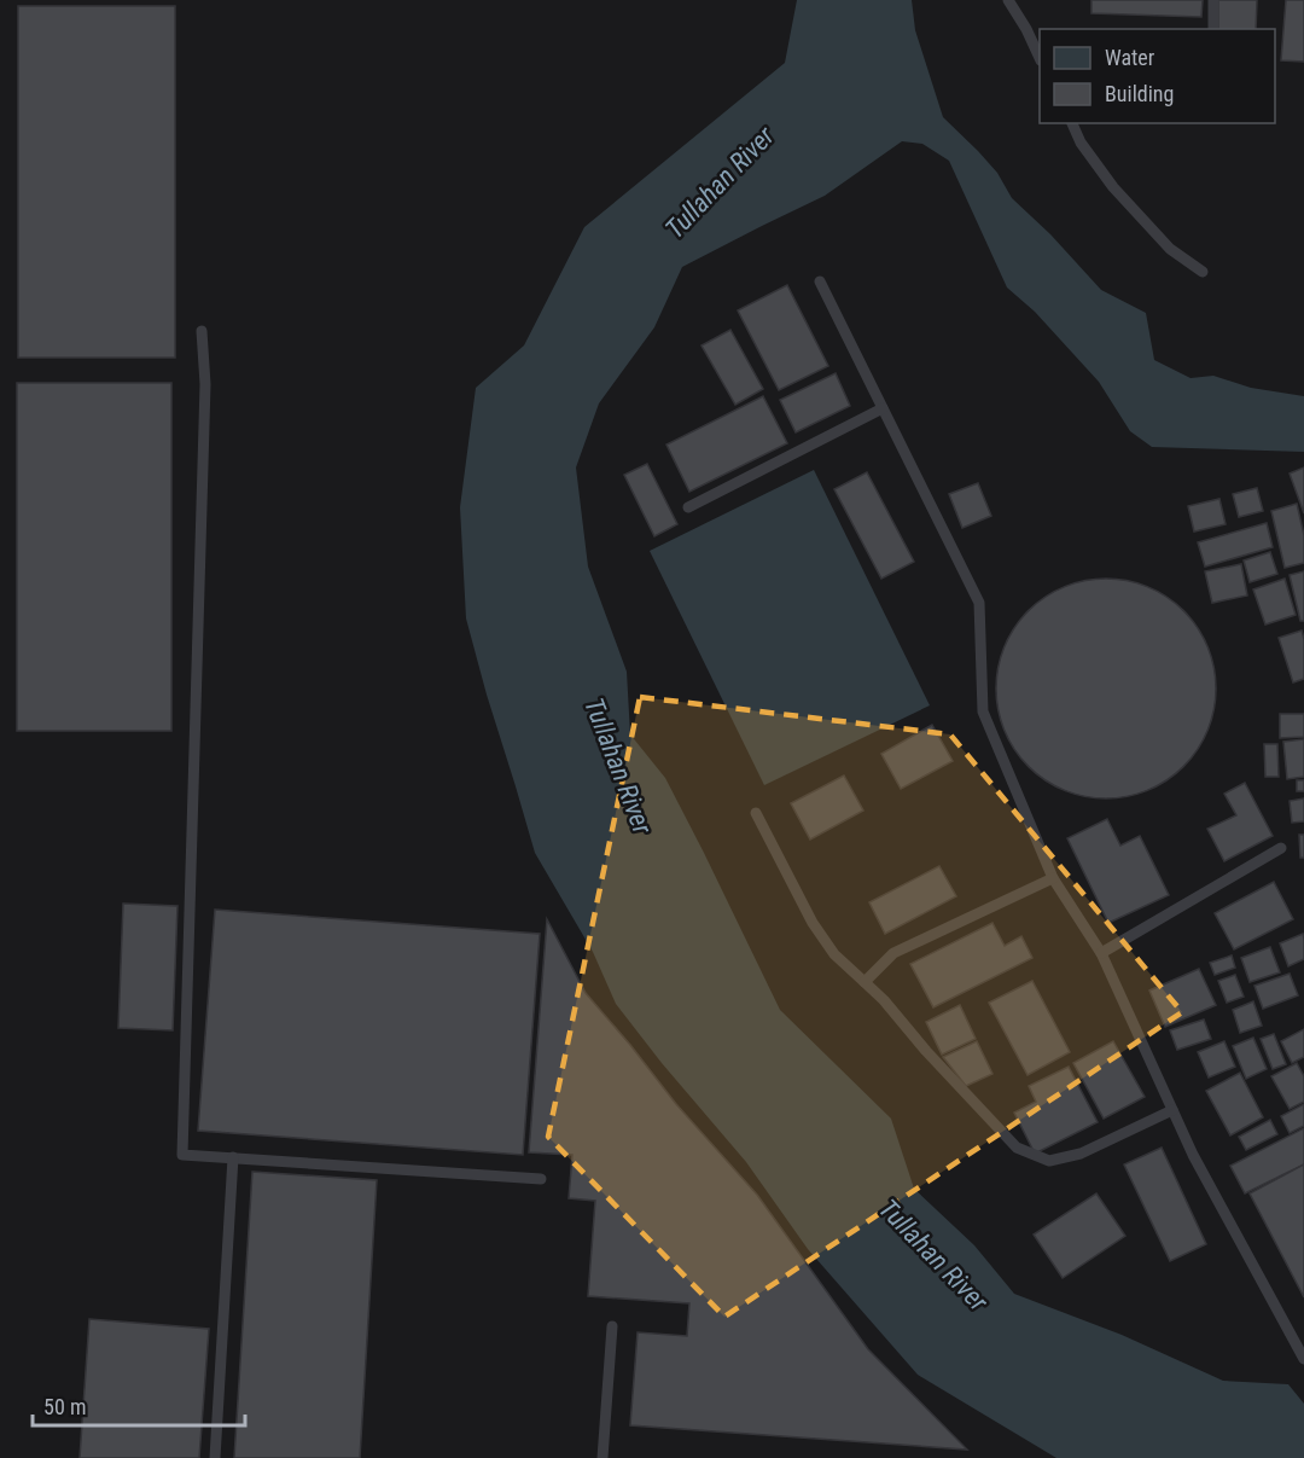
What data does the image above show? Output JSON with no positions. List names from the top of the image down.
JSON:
{
  "water": ["Tullahan River"],
  "legend": ["Water", "Building"],
  "scale_bar": "50 m"
}
